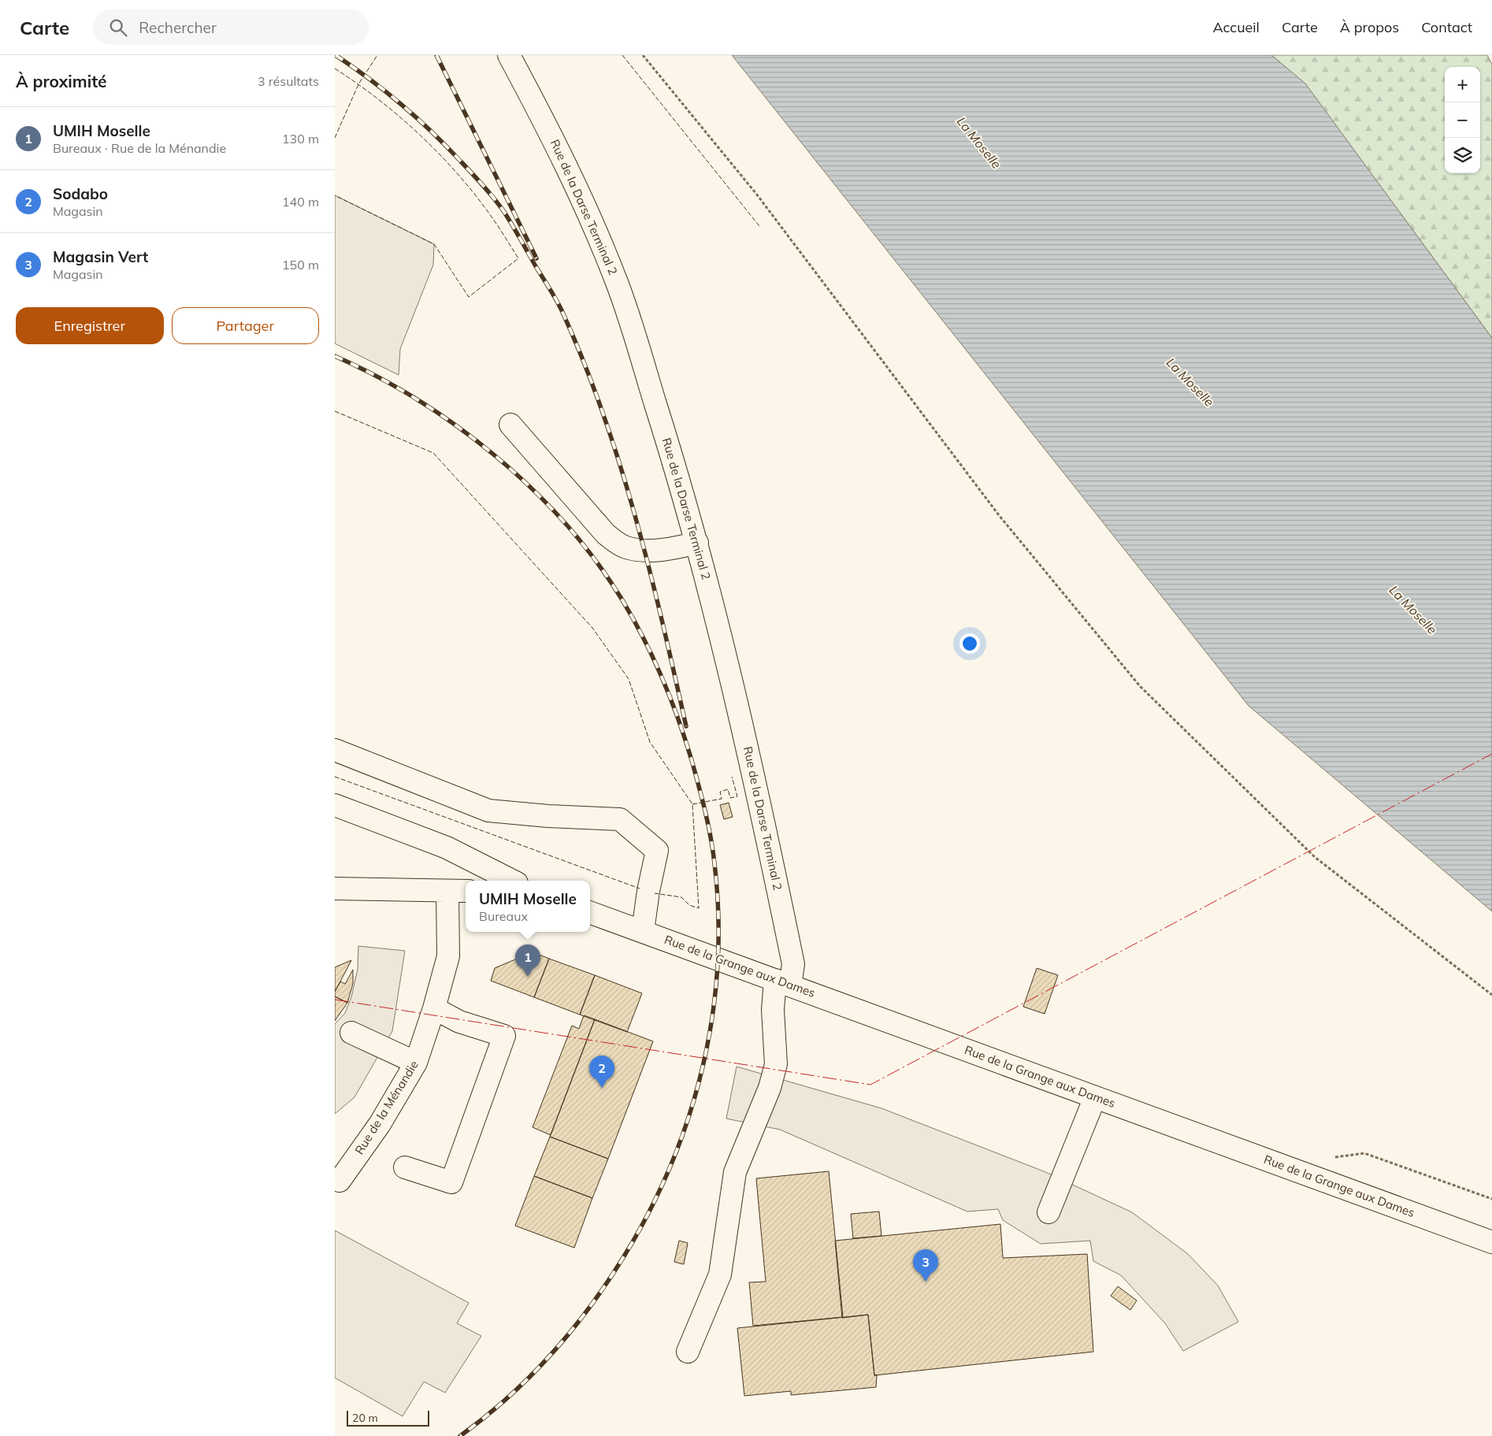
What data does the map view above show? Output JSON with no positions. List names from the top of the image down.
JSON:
{
  "streets": {
    "street": ["Rue de la Darse Terminal 2", "Rue de la Grange aux Dames", "Rue de la Ménandie"]
  },
  "crossings": [
    ["Rue de la Darse Terminal 2", "Rue de la Grange aux Dames"]
  ],
  "water": ["La Moselle"],
  "scale_bar": "20 m",
  "page": {
    "header": "Carte",
    "search": "Rechercher",
    "nav": [
      "Accueil",
      "Carte",
      "À propos",
      "Contact"
    ],
    "heading": ["À proximité", "3 résultats"],
    "map_buttons": ["+", "−"],
    "list": [
      {
        "mark": "1",
        "name": "UMIH Moselle",
        "note": "Bureaux · Rue de la Ménandie",
        "value": "130 m"
      },
      {
        "mark": "2",
        "name": "Sodabo",
        "note": "Magasin",
        "value": "140 m"
      },
      {
        "mark": "3",
        "name": "Magasin Vert",
        "note": "Magasin",
        "value": "150 m"
      }
    ],
    "buttons": ["Enregistrer", "Partager"],
    "popup": ["UMIH Moselle", "Bureaux"],
    "pins": ["1", "2", "3"],
    "scale": "20 m"
  }
}
